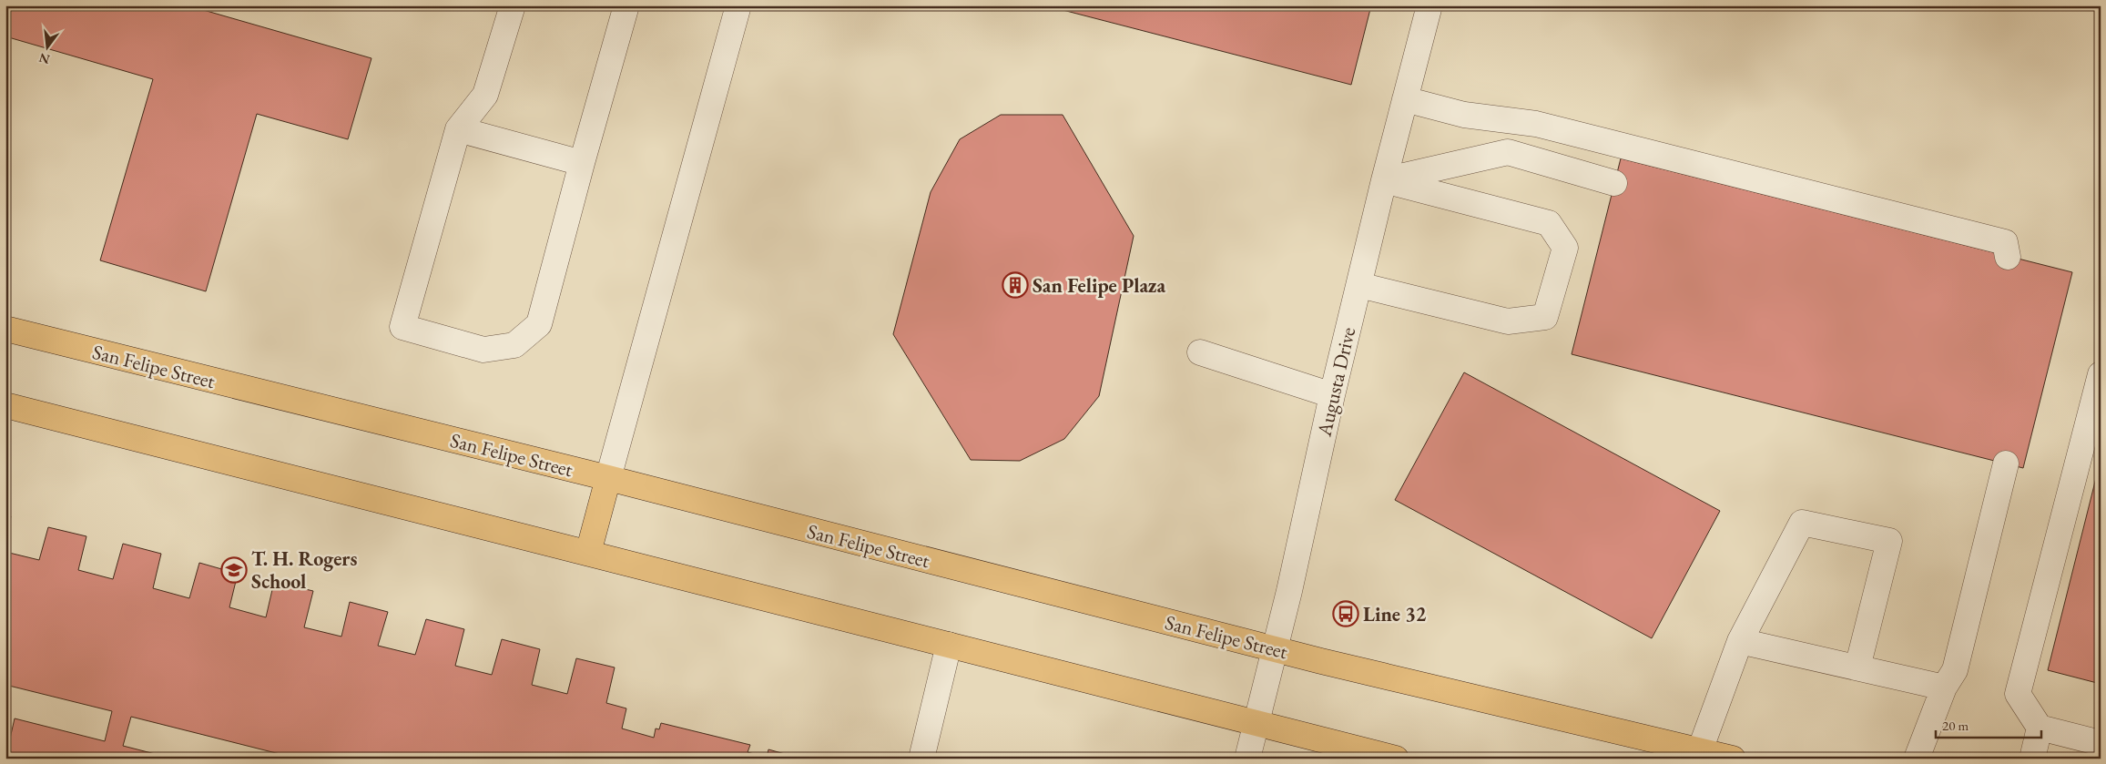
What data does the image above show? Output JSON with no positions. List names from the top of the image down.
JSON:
{
  "streets": {
    "main road": ["San Felipe Street"],
    "street": ["Augusta Drive"]
  },
  "crossings": [
    ["San Felipe Street", "Augusta Drive"]
  ],
  "places": {
    "building": ["San Felipe Plaza"],
    "school or university": ["T. H. Rogers School"],
    "bus stop": ["Line 32"]
  },
  "scale_bar": "20 m",
  "north": "bottom"
}
